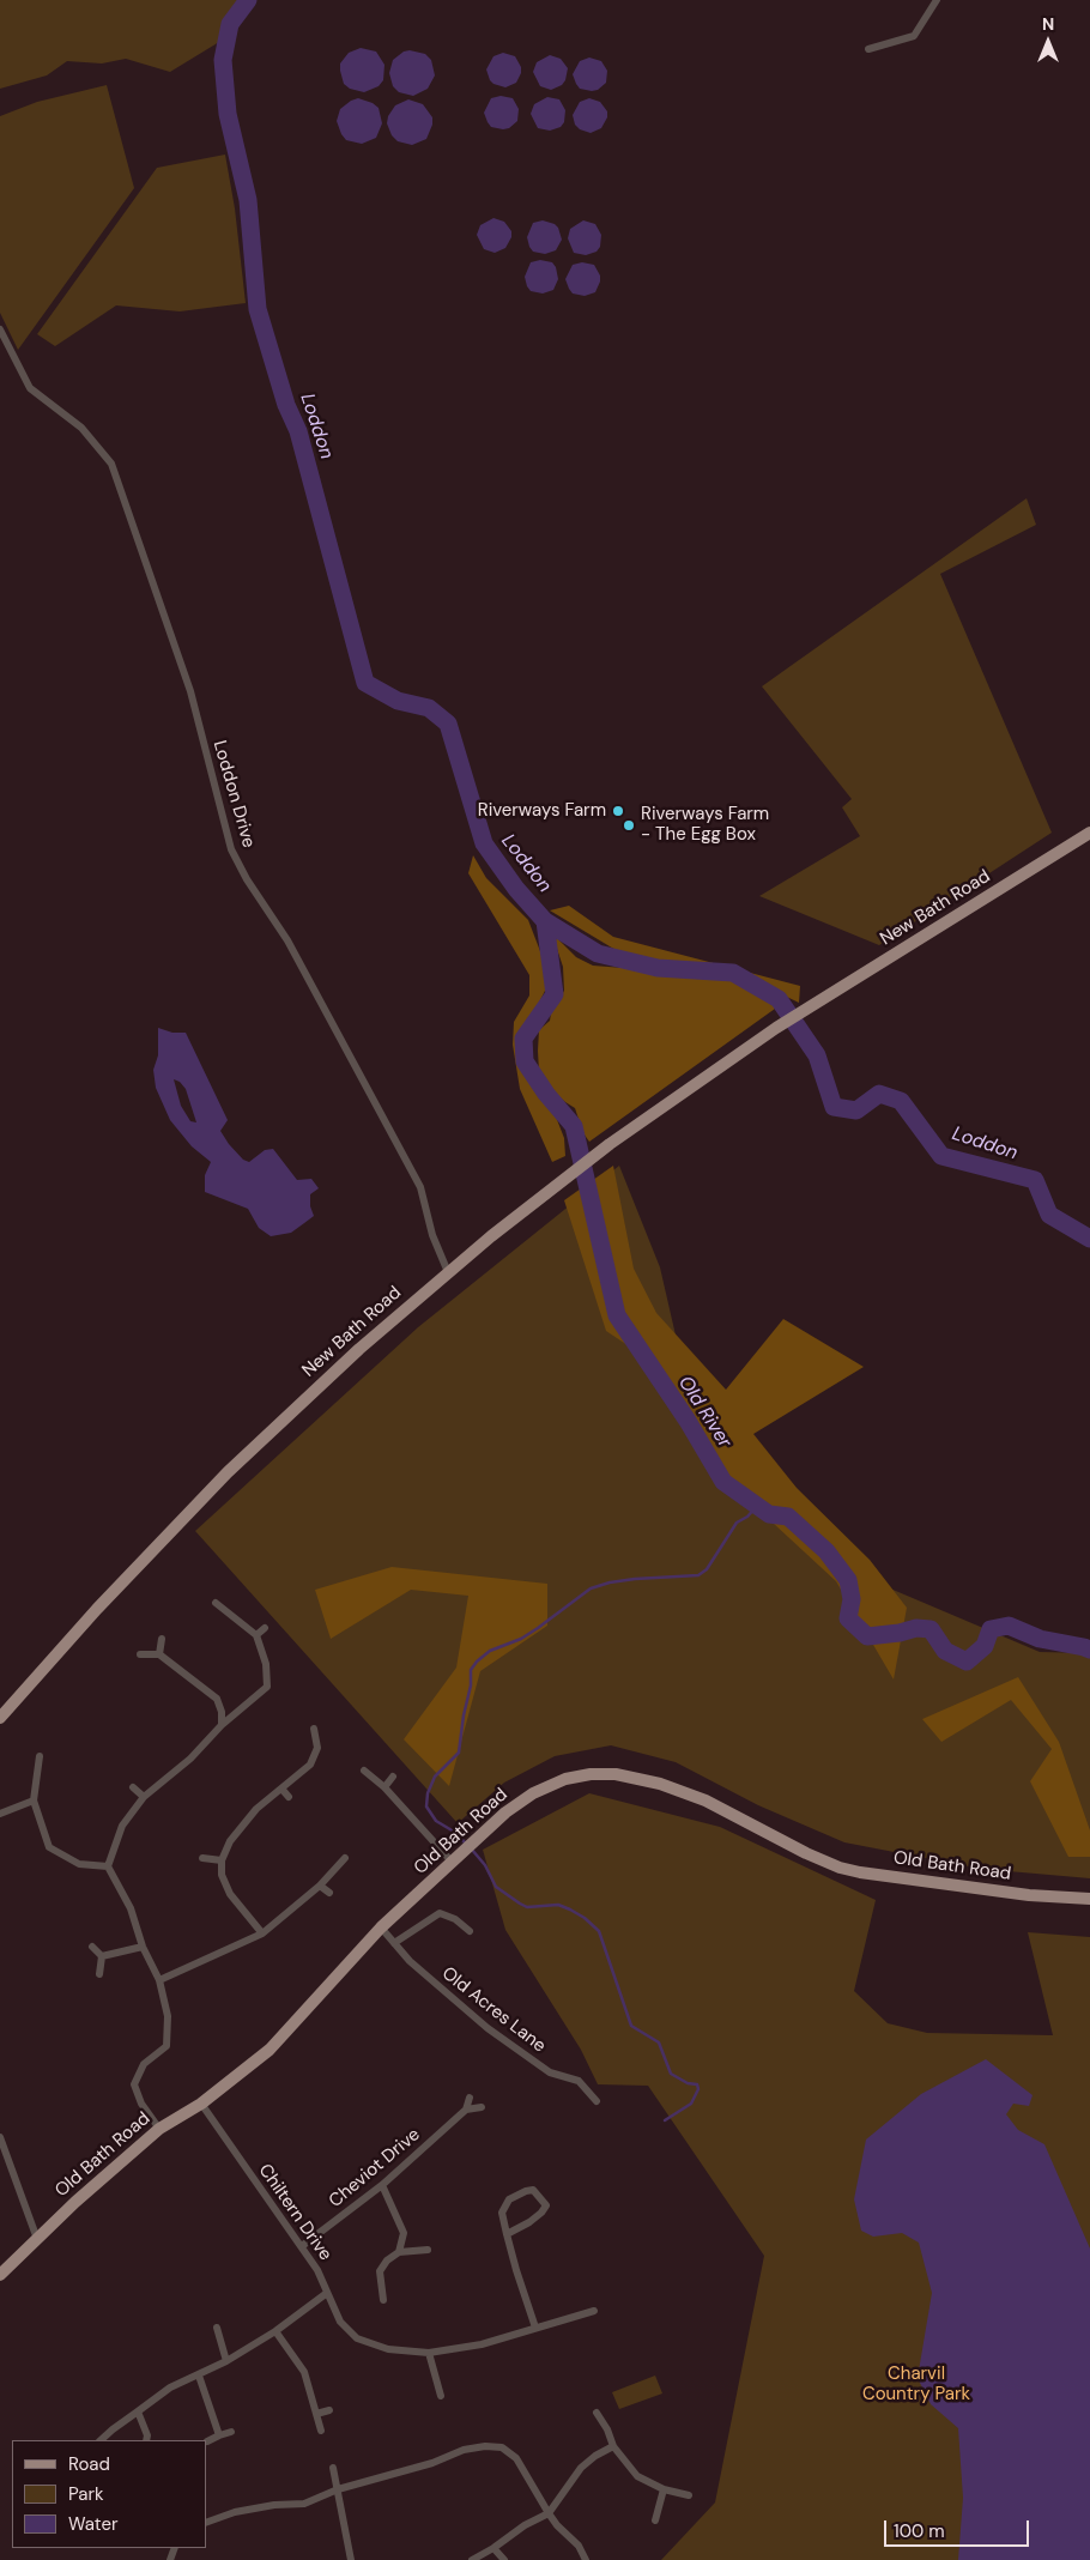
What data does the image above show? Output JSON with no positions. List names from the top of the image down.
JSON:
{
  "streets": {
    "main road": ["New Bath Road", "Old Bath Road"],
    "street": [
      "Loddon Drive",
      "Old Acres Lane",
      "Cheviot Drive",
      "Chiltern Drive"
    ]
  },
  "crossings": [
    ["Loddon Drive", "New Bath Road"],
    ["Old Bath Road", "Old Acres Lane"],
    ["Old Bath Road", "Chiltern Drive"],
    ["Cheviot Drive", "Chiltern Drive"]
  ],
  "water": ["Loddon", "Old River"],
  "parks": ["Charvil Country Park"],
  "places": ["Riverways Farm", "Riverways Farm - The Egg Box"],
  "legend": ["Road", "Park", "Water"],
  "scale_bar": "100 m",
  "north": "top"
}
